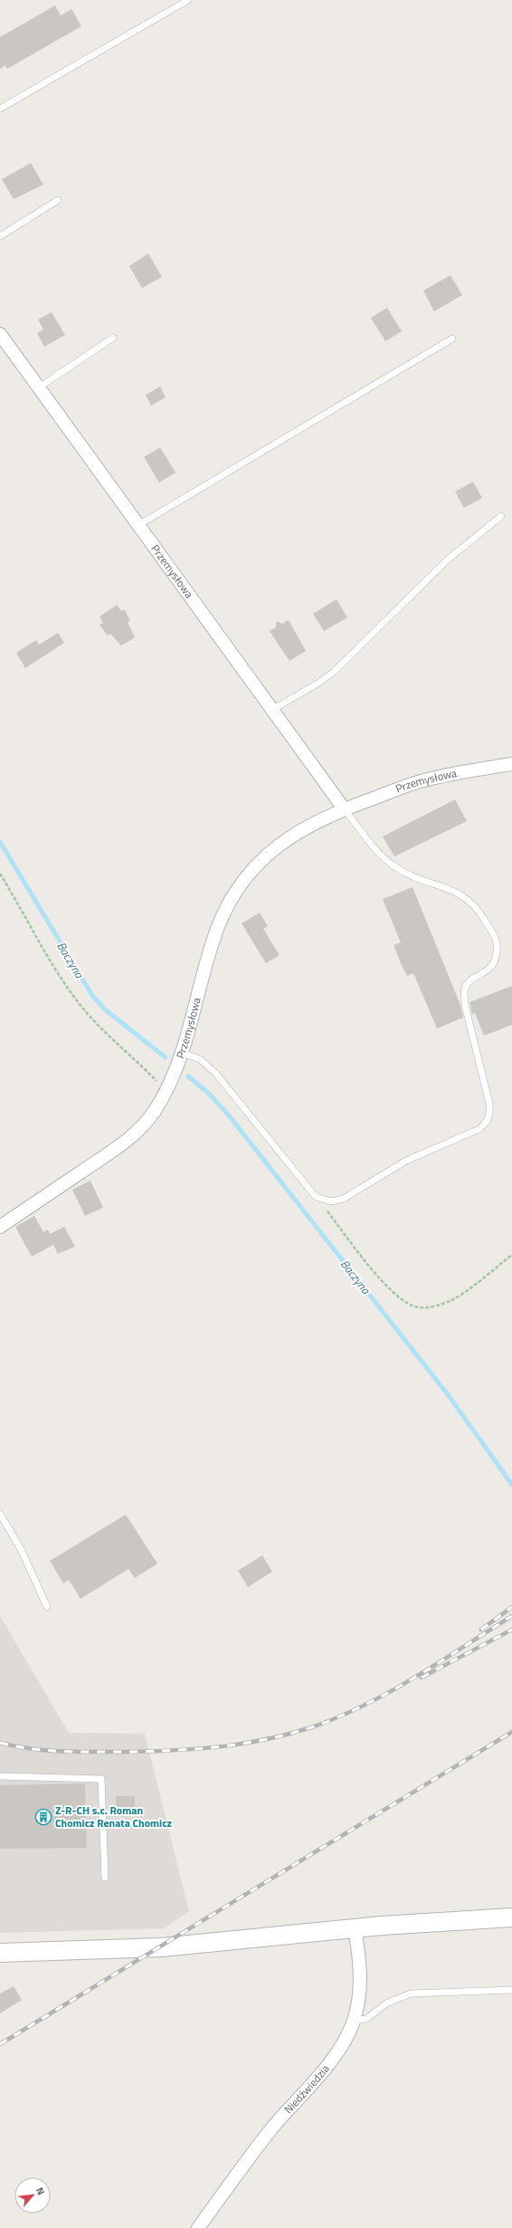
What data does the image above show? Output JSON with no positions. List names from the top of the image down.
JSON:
{
  "streets": {
    "street": ["Przemysłowa", "Niedźwiedzia"]
  },
  "water": ["Baczyna"],
  "places": {
    "building": ["Z-R-CH s.c. Roman Chomicz Renata Chomicz"]
  },
  "north": "top right"
}
